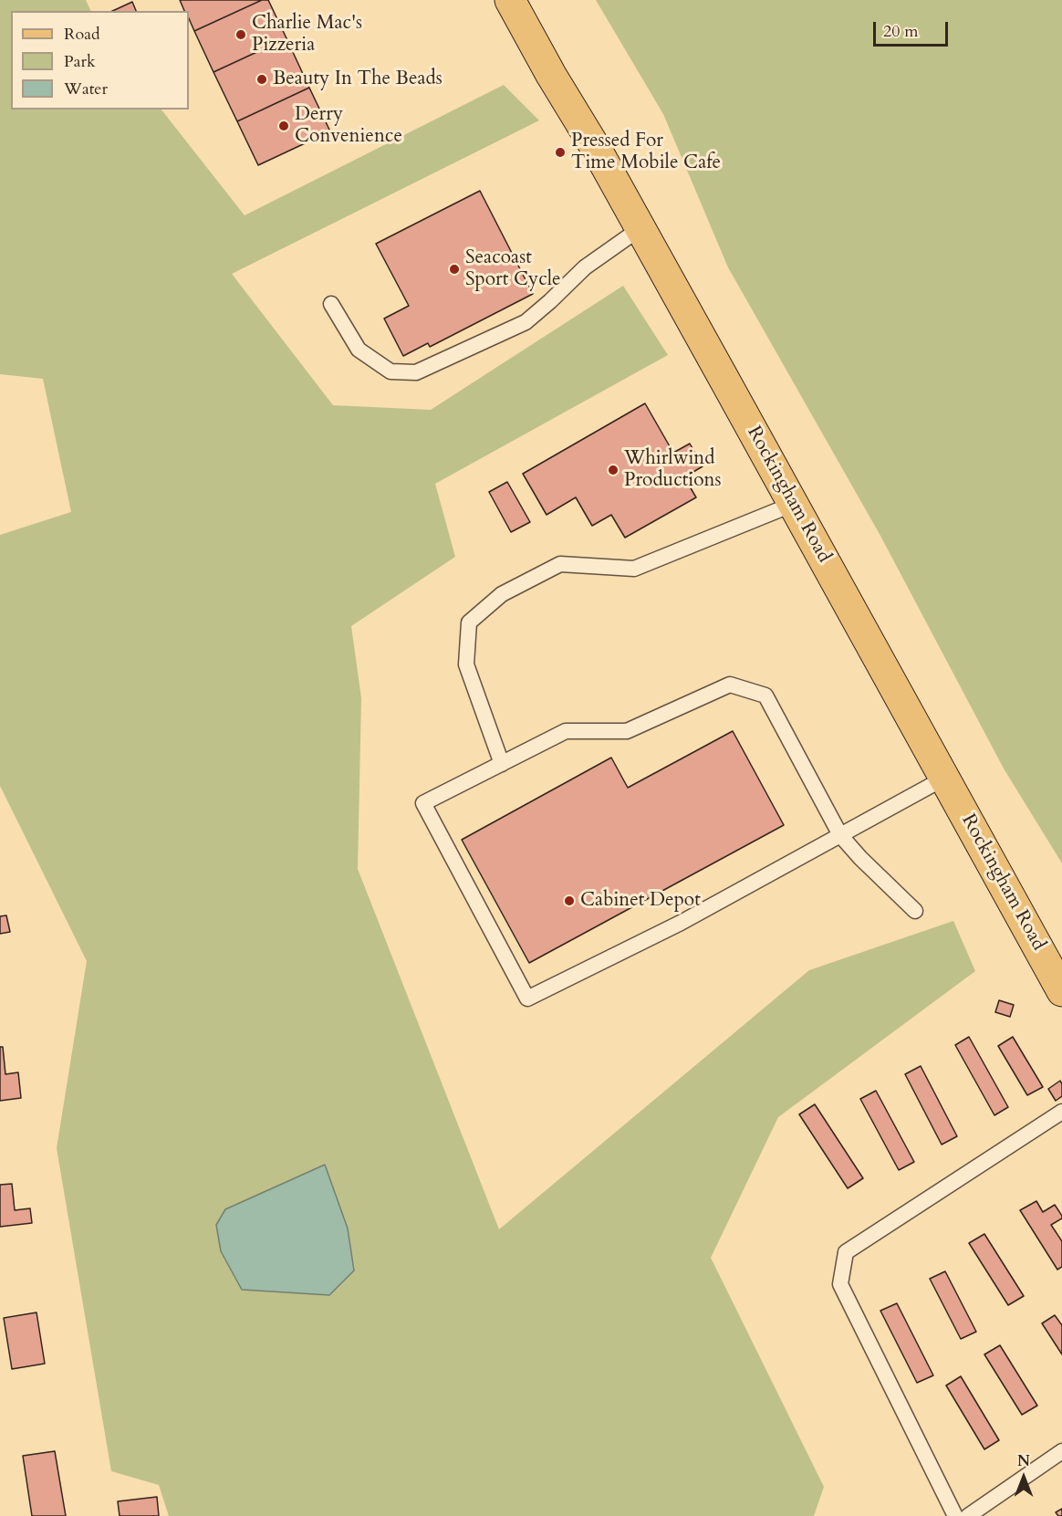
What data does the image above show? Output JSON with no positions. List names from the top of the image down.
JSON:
{
  "streets": {
    "main road": ["Rockingham Road"]
  },
  "places": [
    "Charlie Mac's Pizzeria",
    "Beauty In The Beads",
    "Derry Convenience",
    "Pressed For Time Mobile Cafe",
    "Seacoast Sport Cycle",
    "Whirlwind Productions",
    "Cabinet Depot"
  ],
  "legend": ["Road", "Park", "Water"],
  "scale_bar": "20 m",
  "north": "top"
}
